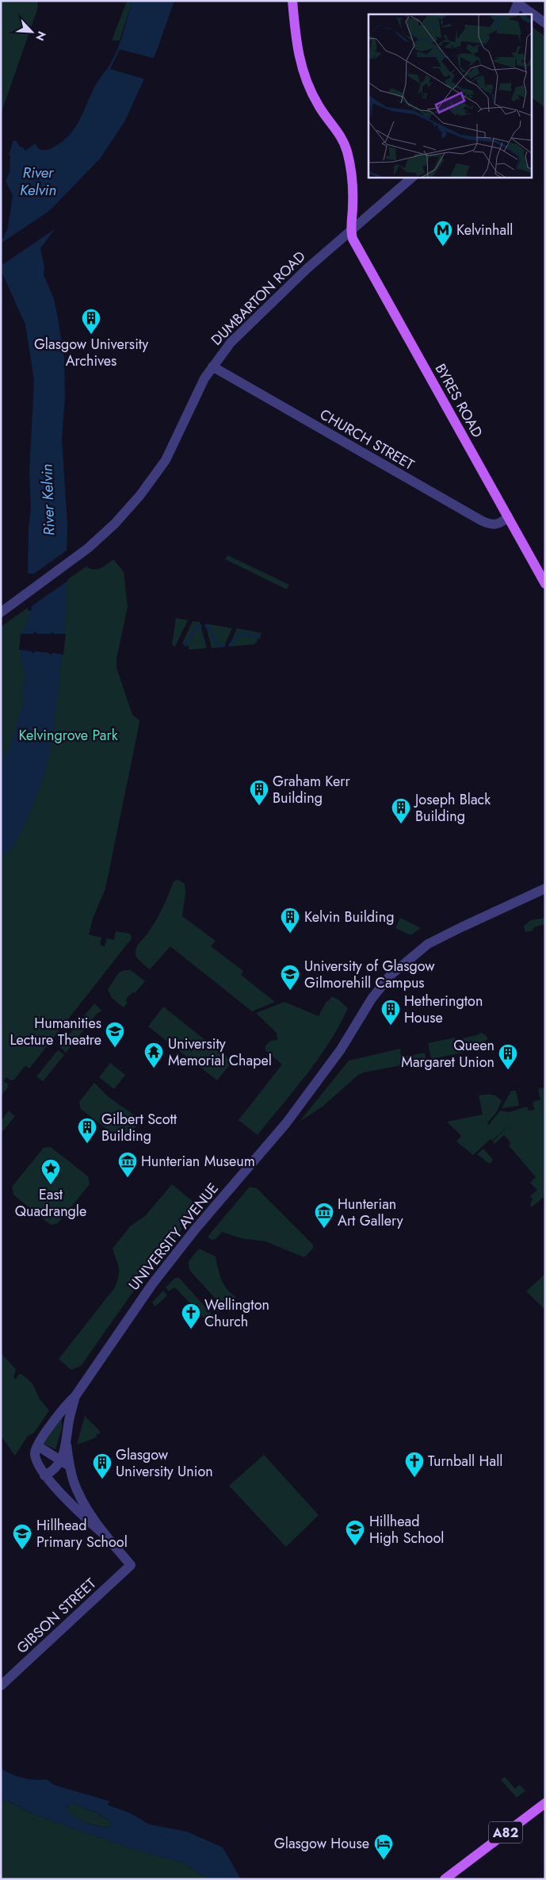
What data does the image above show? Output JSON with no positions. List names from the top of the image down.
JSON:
{
  "streets": {
    "main road": ["BYRES ROAD", "A82"],
    "street": [
      "DUMBARTON ROAD",
      "CHURCH STREET",
      "UNIVERSITY AVENUE",
      "GIBSON STREET"
    ]
  },
  "crossings": [
    ["DUMBARTON ROAD", "BYRES ROAD"],
    ["DUMBARTON ROAD", "CHURCH STREET"],
    ["BYRES ROAD", "CHURCH STREET"]
  ],
  "water": ["River Kelvin"],
  "parks": ["Kelvingrove Park"],
  "places": {
    "metro station": ["Kelvinhall"],
    "building": [
      "Glasgow University Archives",
      "Graham Kerr Building",
      "Joseph Black Building",
      "Kelvin Building",
      "Hetherington House",
      "Queen Margaret Union",
      "Gilbert Scott Building",
      "Glasgow University Union"
    ],
    "school or university": [
      "University of Glasgow Gilmorehill Campus",
      "Humanities Lecture Theatre",
      "Hillhead High School",
      "Hillhead Primary School"
    ],
    "temple": ["University Memorial Chapel"],
    "museum": ["Hunterian Museum", "Hunterian Art Gallery"],
    "place": ["East Quadrangle"],
    "church": ["Wellington Church", "Turnball Hall"],
    "hotel": ["Glasgow House"]
  },
  "north": "bottom right"
}
